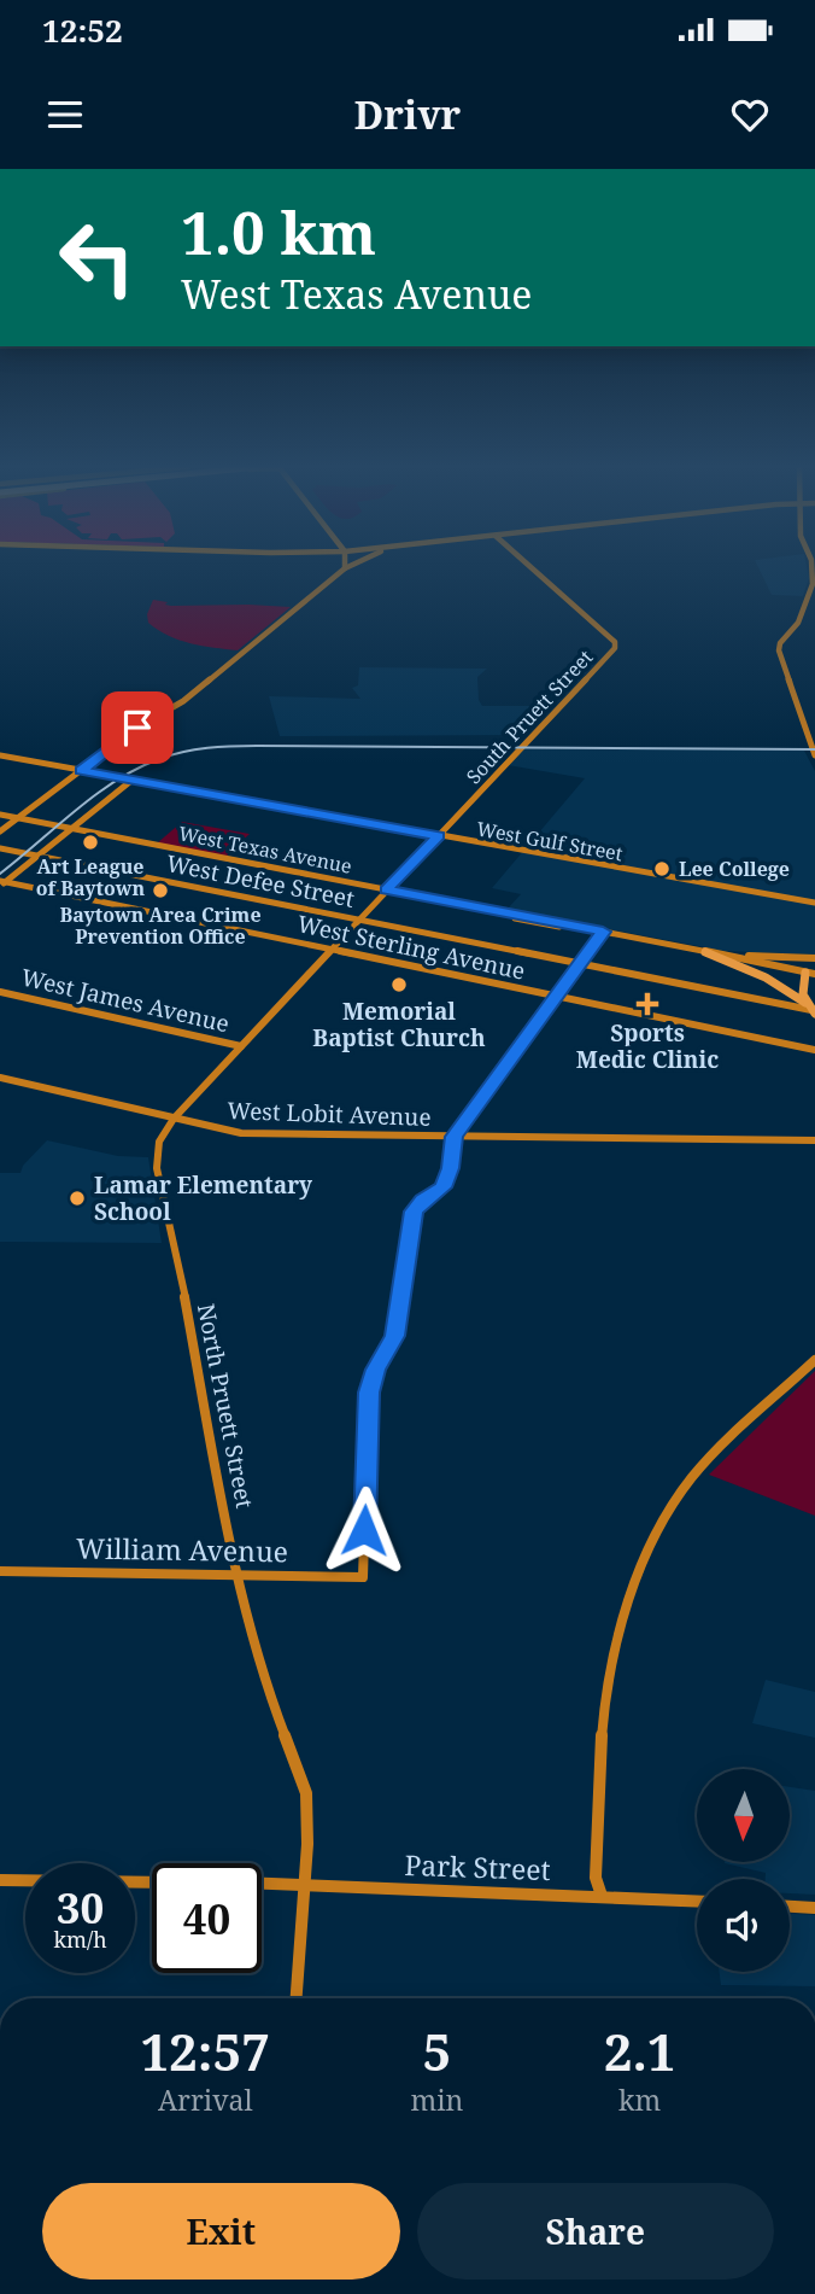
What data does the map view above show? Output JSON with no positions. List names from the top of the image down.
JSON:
{
  "streets": {
    "street": [
      "South Pruett Street",
      "West Gulf Street",
      "West Texas Avenue",
      "West Defee Street",
      "West Sterling Avenue",
      "West James Avenue",
      "West Lobit Avenue",
      "North Pruett Street",
      "William Avenue",
      "Park Street"
    ]
  },
  "crossings": [
    ["South Pruett Street", "West Gulf Street"],
    ["South Pruett Street", "West Texas Avenue"],
    ["South Pruett Street", "North Pruett Street"],
    ["West Texas Avenue", "North Pruett Street"],
    ["West Defee Street", "North Pruett Street"],
    ["West Sterling Avenue", "North Pruett Street"],
    ["West James Avenue", "North Pruett Street"],
    ["West Lobit Avenue", "North Pruett Street"],
    ["West Lobit Avenue", "William Avenue"],
    ["North Pruett Street", "William Avenue"],
    ["North Pruett Street", "Park Street"]
  ],
  "places": {
    "other": [
      "Art League of Baytown",
      "Lee College",
      "Baytown Area Crime Prevention Office",
      "Memorial Baptist Church",
      "Lamar Elementary School"
    ],
    "health": ["Sports Medic Clinic"]
  },
  "north": "bottom",
  "page": {
    "status": "12:52",
    "header": "Drivr",
    "turn": ["1.0 km", "West Texas Avenue"],
    "speed": "30 km/h",
    "limit": "40",
    "eta": [
      "12:57",
      "Arrival",
      "5",
      "min",
      "2.1",
      "km"
    ],
    "buttons": ["Exit", "Share"]
  }
}
